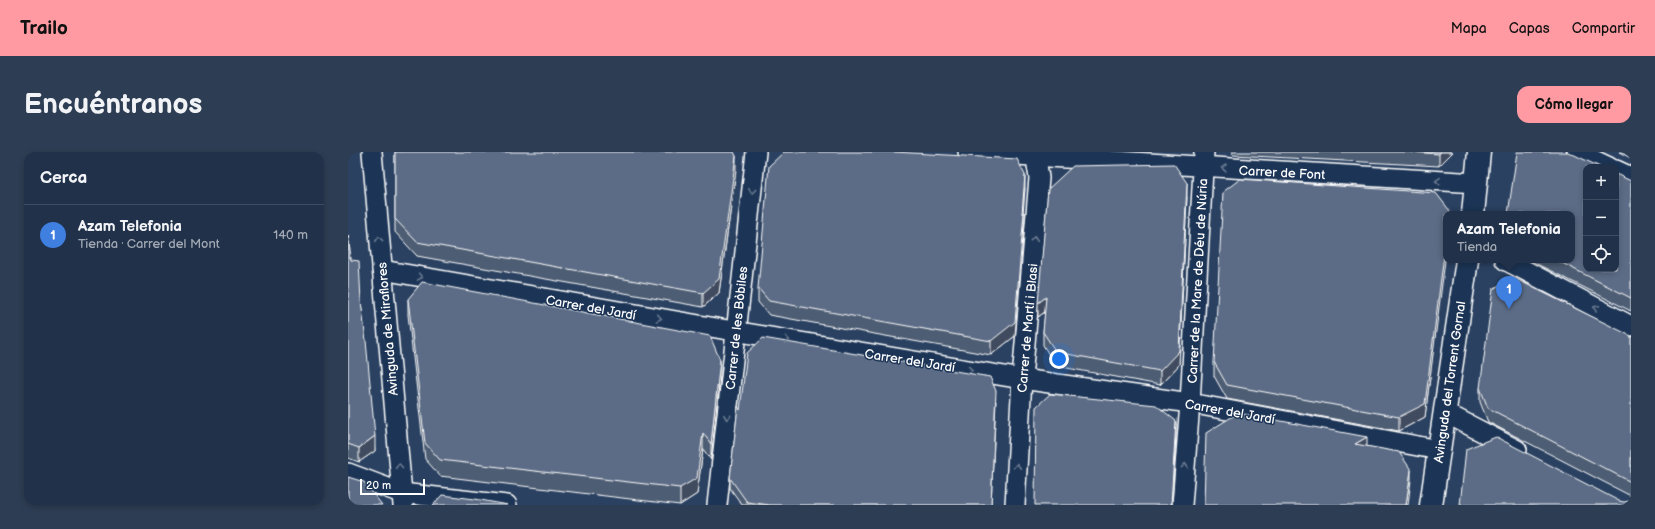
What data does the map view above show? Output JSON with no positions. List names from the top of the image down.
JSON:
{
  "streets": {
    "street": [
      "Carrer de Font",
      "Carrer de la Mare de Déu de Núria",
      "Carrer del Jardí",
      "Carrer de les Bòbiles",
      "Carrer de Martí i Blasi",
      "Avinguda de Miraflores",
      "Avinguda del Torrent Gornal"
    ]
  },
  "crossings": [
    ["Carrer de Font", "Carrer de la Mare de Déu de Núria"],
    ["Carrer de Font", "Carrer de Martí i Blasi"],
    ["Carrer de la Mare de Déu de Núria", "Carrer del Jardí"],
    ["Carrer del Jardí", "Carrer de les Bòbiles"],
    ["Carrer del Jardí", "Carrer de Martí i Blasi"],
    ["Carrer del Jardí", "Avinguda de Miraflores"],
    ["Carrer del Jardí", "Avinguda del Torrent Gornal"]
  ],
  "one_way": [
    "Carrer de Font",
    "Carrer del Jardí",
    "Carrer de les Bòbiles",
    "Carrer de Martí i Blasi",
    "Avinguda de Miraflores"
  ],
  "scale_bar": "20 m",
  "page": {
    "header": "Trailo",
    "nav": ["Mapa", "Capas", "Compartir"],
    "buttons": "Cómo llegar",
    "title": "Encuéntranos",
    "heading": "Cerca",
    "map_buttons": ["+", "−"],
    "list": [
      {
        "mark": "1",
        "name": "Azam Telefonia",
        "note": "Tienda · Carrer del Mont",
        "value": "140 m"
      }
    ],
    "popup": ["Azam Telefonia", "Tienda"],
    "pins": "1",
    "scale": "20 m"
  }
}
